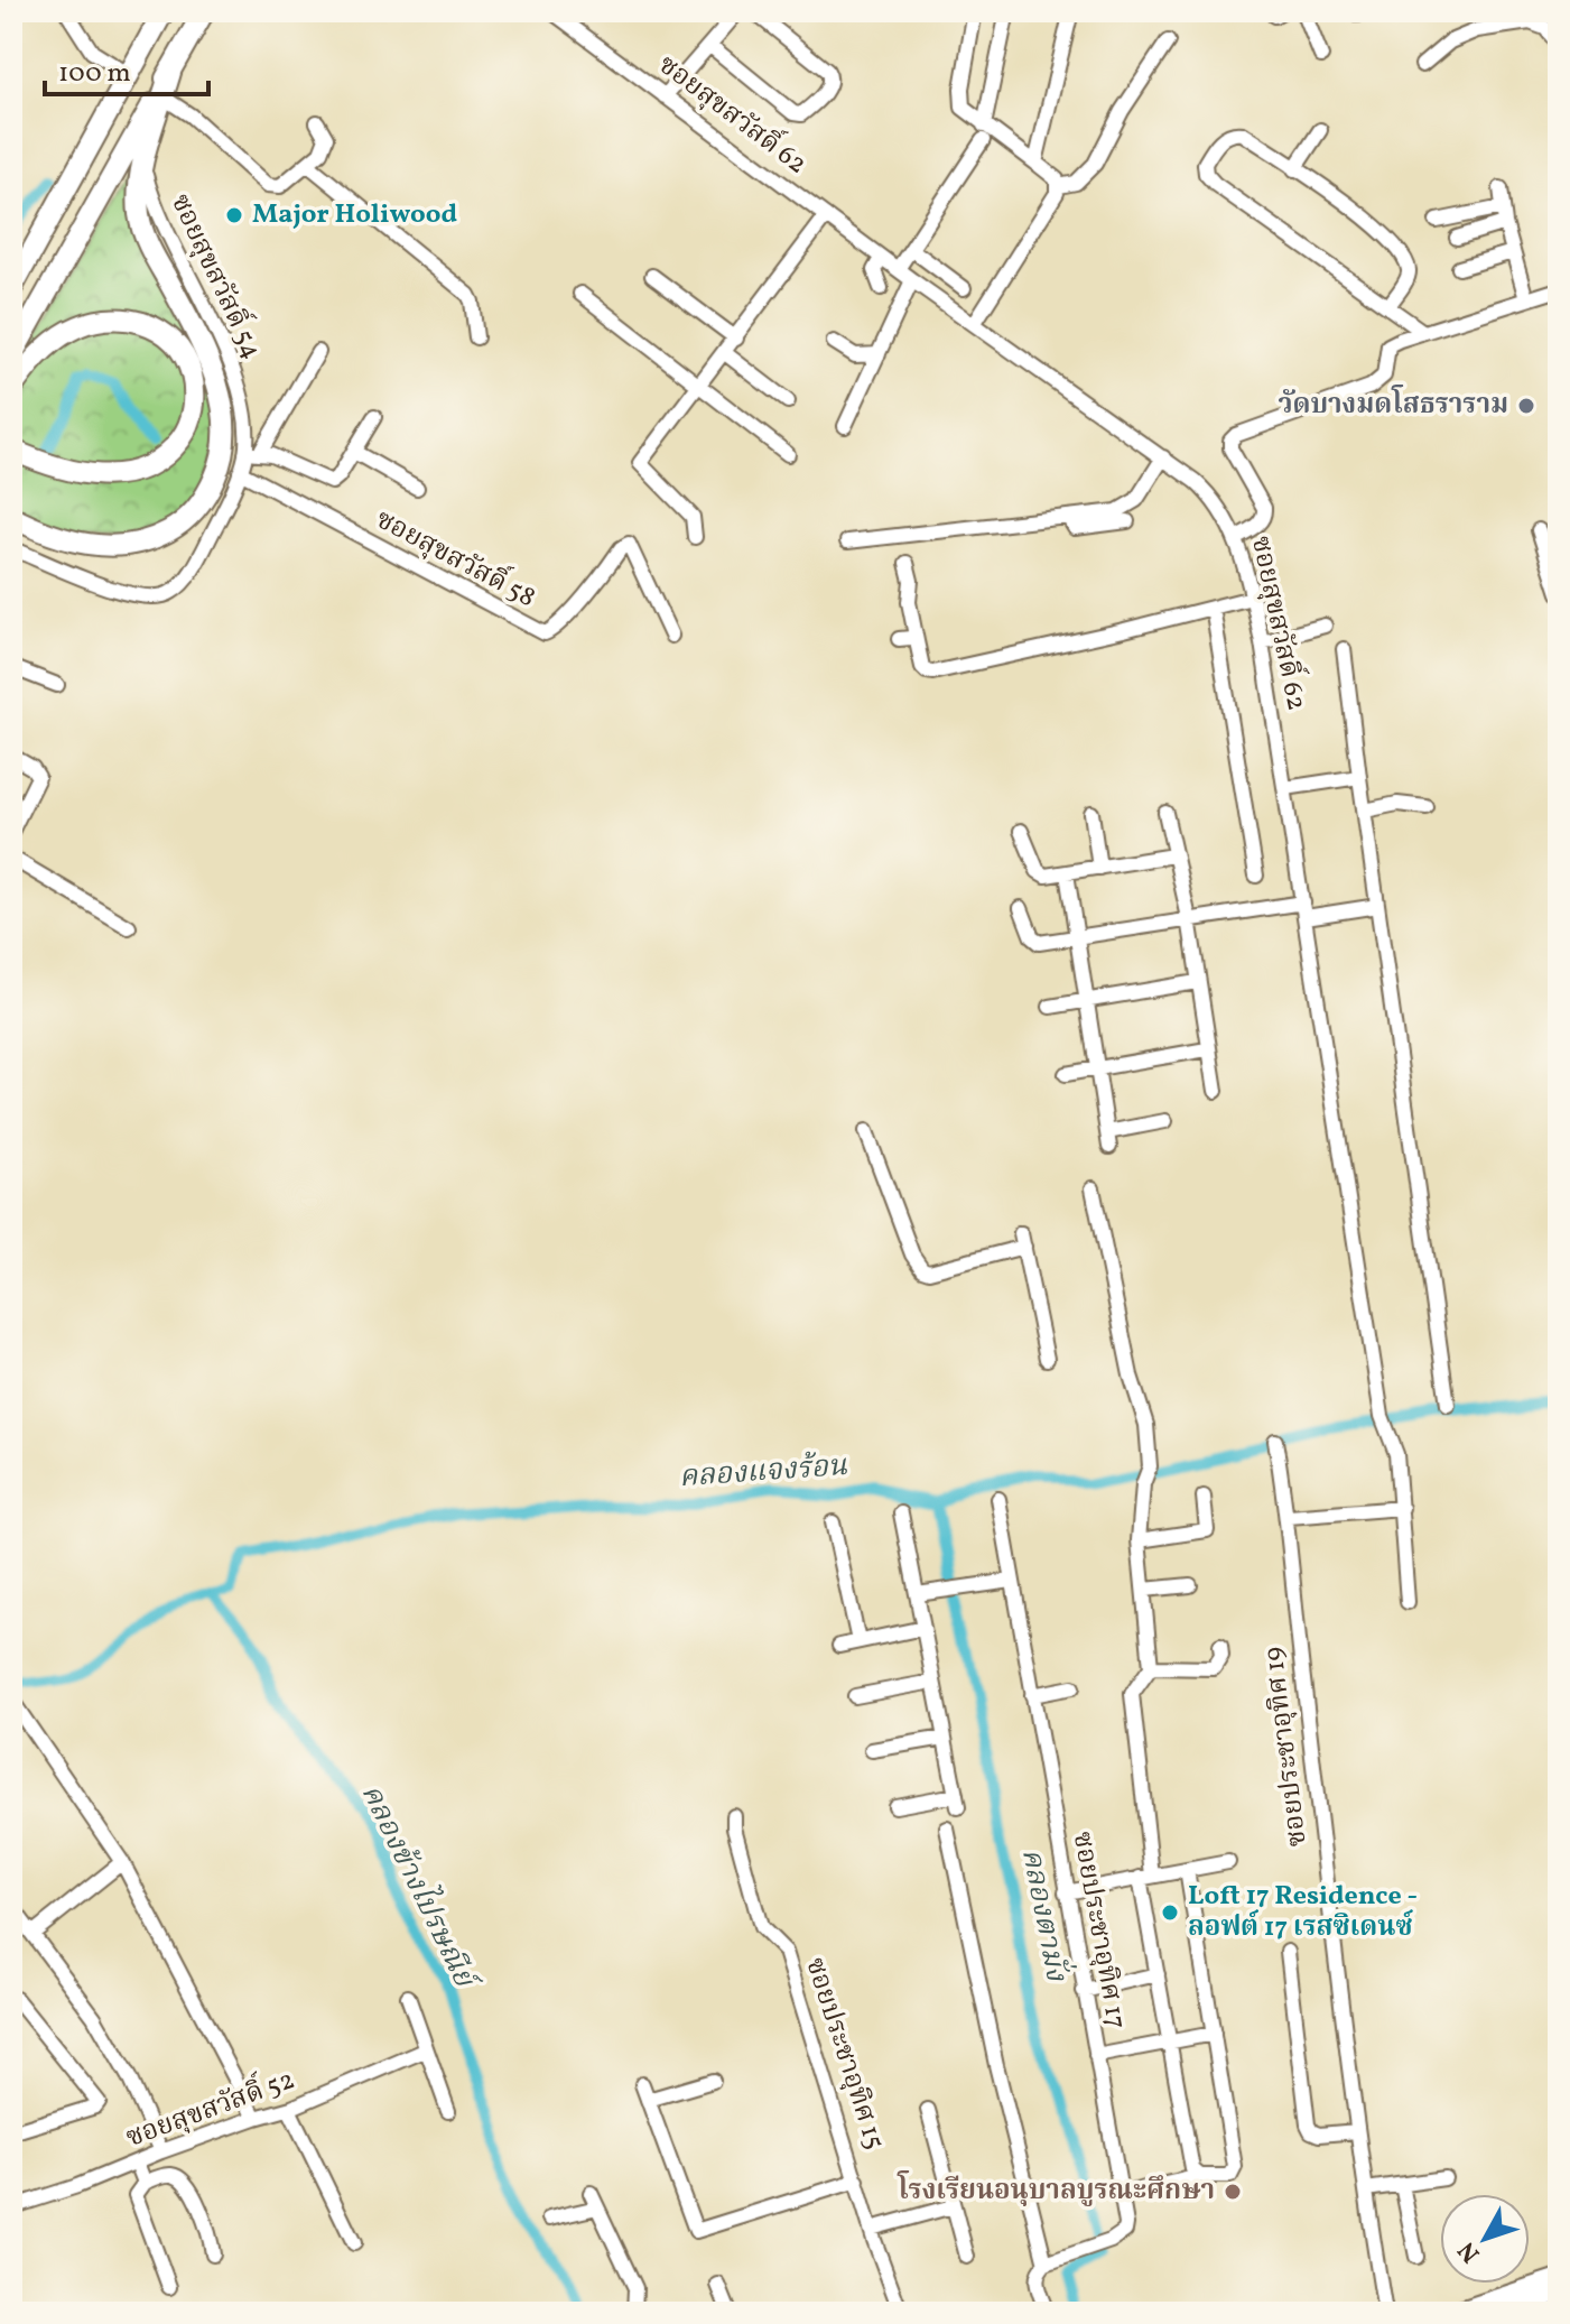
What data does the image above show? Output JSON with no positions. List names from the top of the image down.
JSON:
{
  "streets": {
    "street": [
      "ซอยสุขสวัสดิ์ 62",
      "ซอยสุขสวัสดิ์ 54",
      "ซอยสุขสวัสดิ์ 58",
      "ซอยประชาอุทิศ 19",
      "ซอยประชาอุทิศ 17",
      "ซอยประชาอุทิศ 15",
      "ซอยสุขสวัสดิ์ 52"
    ]
  },
  "crossings": [
    ["ซอยสุขสวัสดิ์ 54", "ซอยสุขสวัสดิ์ 58"]
  ],
  "water": ["คลองแจงร้อน", "คลองข้างไปรษณีย์", "คลองตามั่ง"],
  "places": [
    "Major Holiwood",
    "วัดบางมดโสธราราม",
    "Loft 17 Residence - ลอฟต์ 17 เรสซิเดนซ์",
    "โรงเรียนอนุบาลบูรณะศึกษา"
  ],
  "scale_bar": "100 m",
  "north": "bottom left"
}
